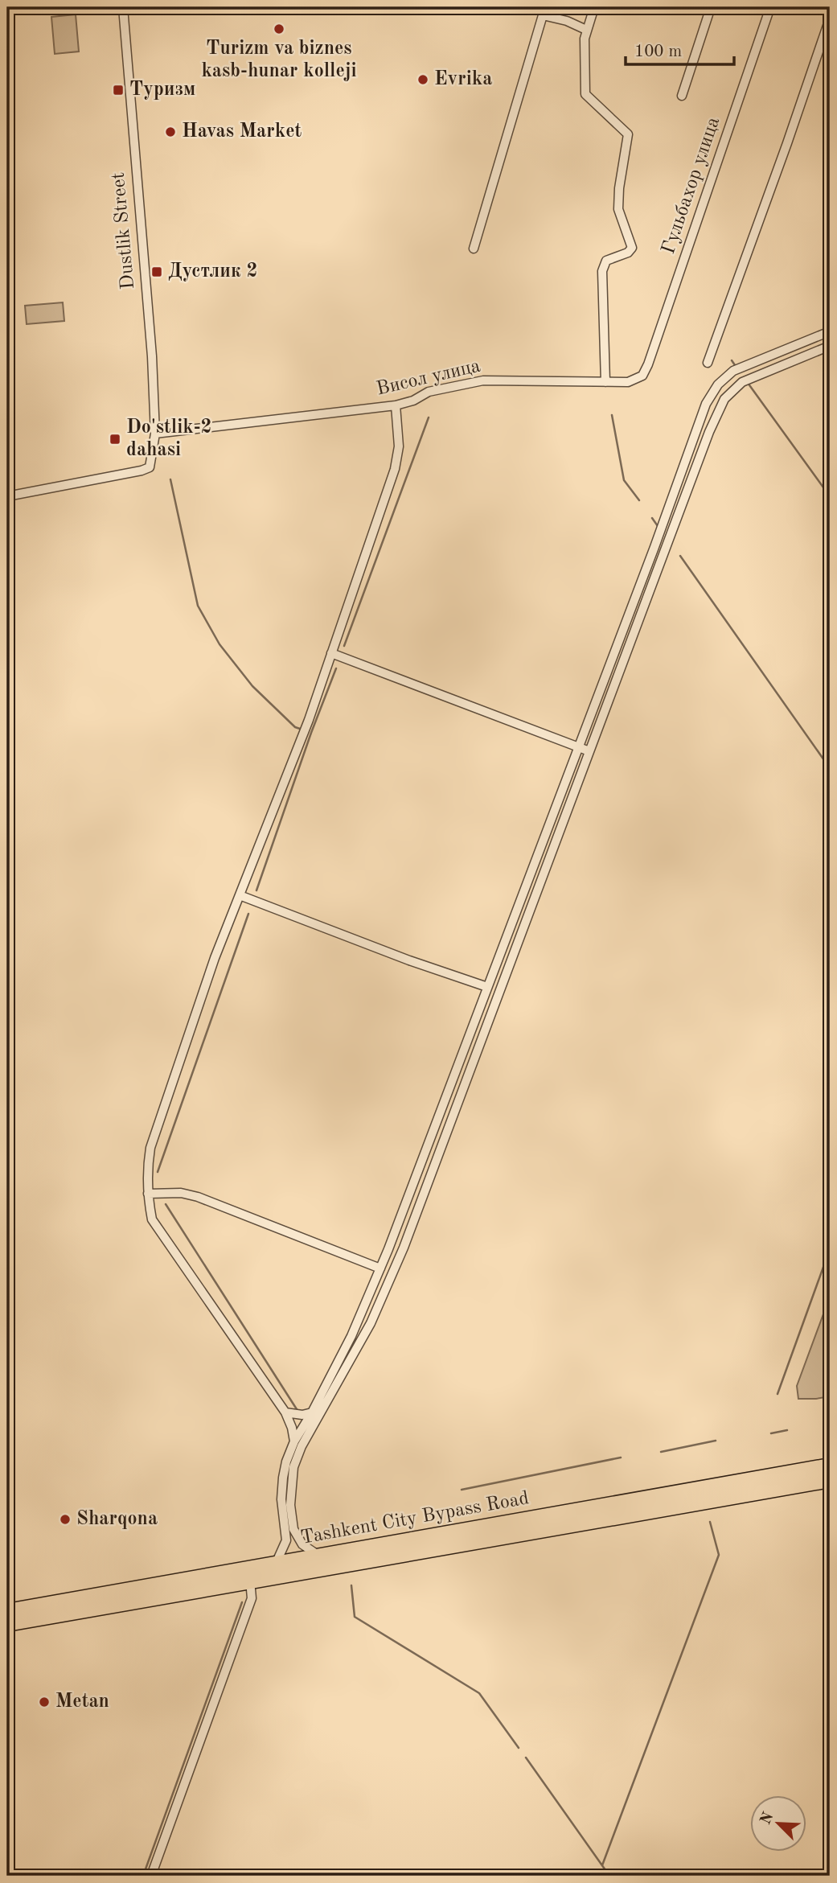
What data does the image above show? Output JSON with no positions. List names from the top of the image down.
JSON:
{
  "streets": {
    "highway": ["Tashkent City Bypass Road"],
    "street": ["Гульбахор улица", "Dustlik Street", "Висол улица"]
  },
  "crossings": [
    ["Гульбахор улица", "Висол улица"],
    ["Dustlik Street", "Висол улица"]
  ],
  "places": {
    "other": [
      "Turizm va biznes kasb-hunar kolleji",
      "Evrika",
      "Havas Market",
      "Sharqona",
      "Metan"
    ],
    "transit": ["Туризм", "Дустлик 2", "Do'stlik-2 dahasi"]
  },
  "scale_bar": "100 m",
  "north": "top left"
}
